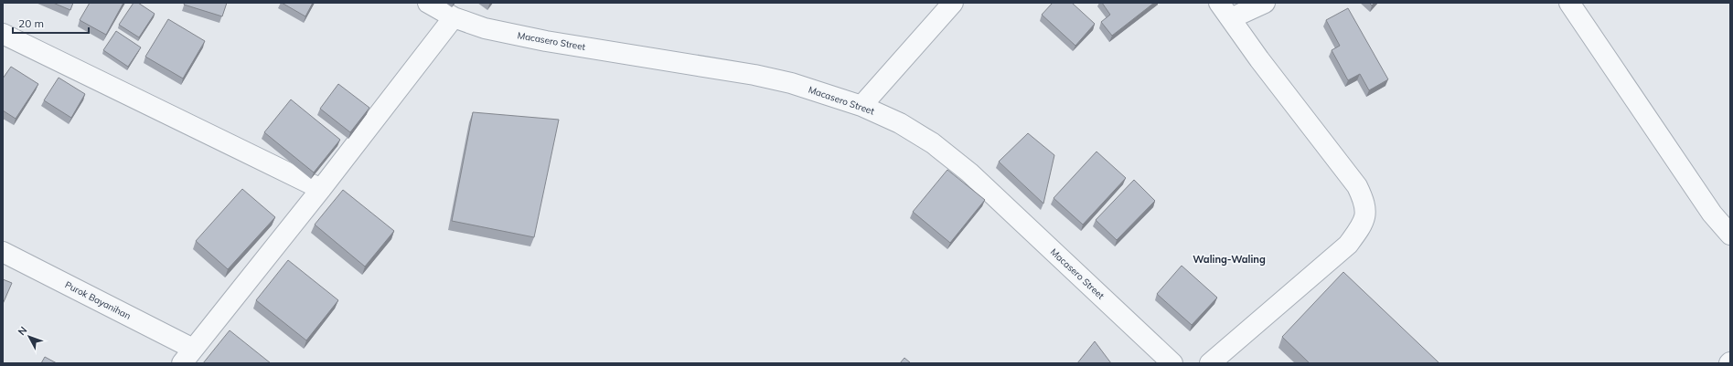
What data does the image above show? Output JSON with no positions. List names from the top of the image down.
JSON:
{
  "streets": {
    "street": ["Macasero Street", "Purok Bayanihan"]
  },
  "districts": ["Waling-Waling"],
  "scale_bar": "20 m",
  "north": "top left"
}
